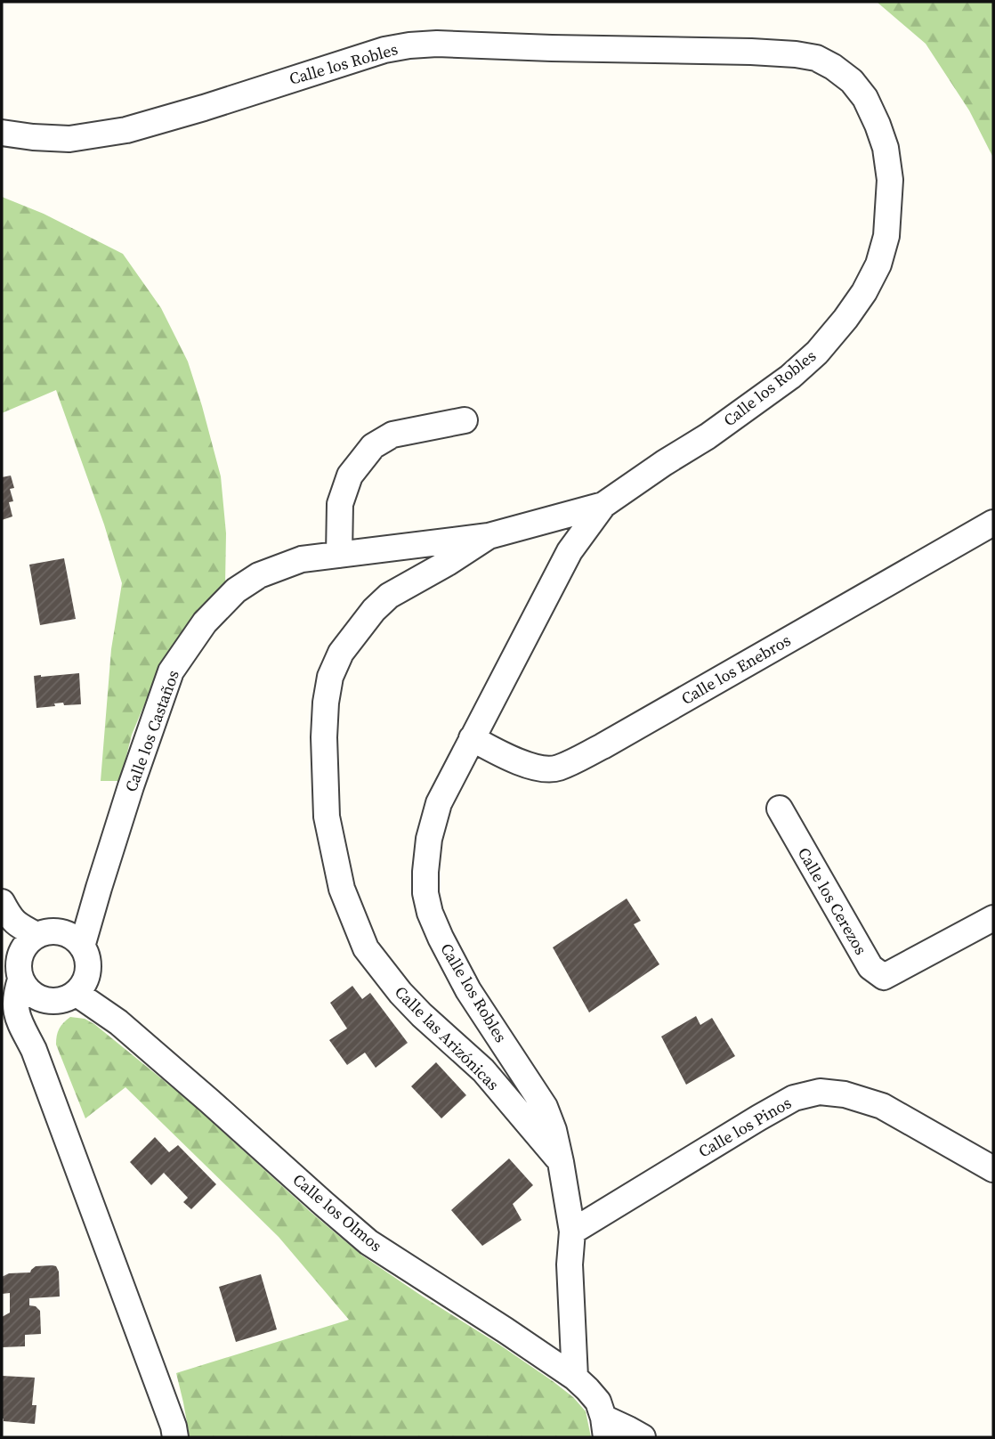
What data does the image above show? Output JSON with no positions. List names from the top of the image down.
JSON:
{
  "streets": {
    "street": [
      "Calle los Robles",
      "Calle los Enebros",
      "Calle los Castaños",
      "Calle los Cerezos",
      "Calle las Arizónicas",
      "Calle los Pinos",
      "Calle los Olmos"
    ]
  },
  "crossings": [
    ["Calle los Robles", "Calle los Enebros"],
    ["Calle los Robles", "Calle los Castaños"],
    ["Calle los Robles", "Calle las Arizónicas"],
    ["Calle los Robles", "Calle los Pinos"],
    ["Calle los Robles", "Calle los Olmos"],
    ["Calle los Castaños", "Calle las Arizónicas"],
    ["Calle los Castaños", "Calle los Olmos"]
  ]
}
